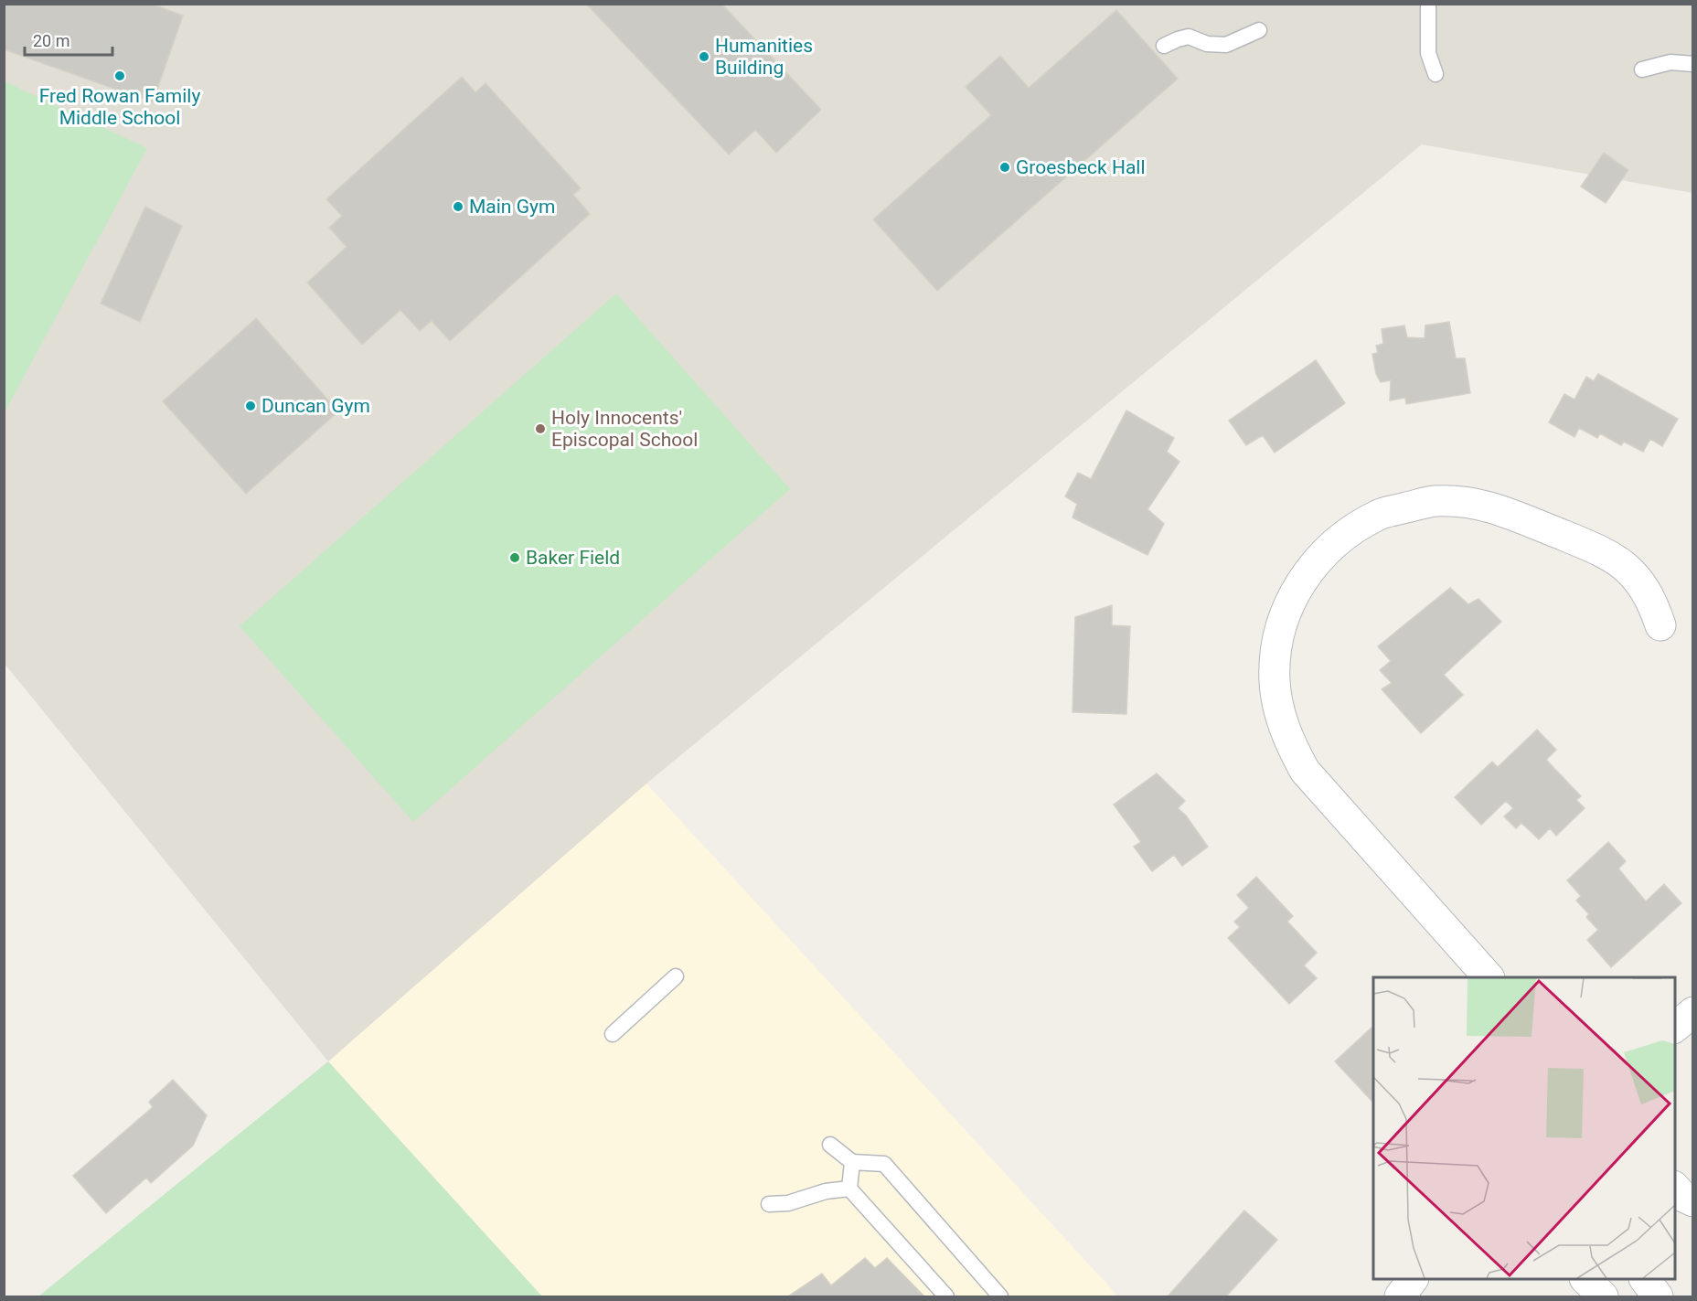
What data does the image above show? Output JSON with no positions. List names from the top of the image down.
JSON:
{
  "places": [
    "Humanities Building",
    "Fred Rowan Family Middle School",
    "Groesbeck Hall",
    "Main Gym",
    "Duncan Gym",
    "Holy Innocents' Episcopal School",
    "Baker Field"
  ],
  "scale_bar": "20 m"
}
